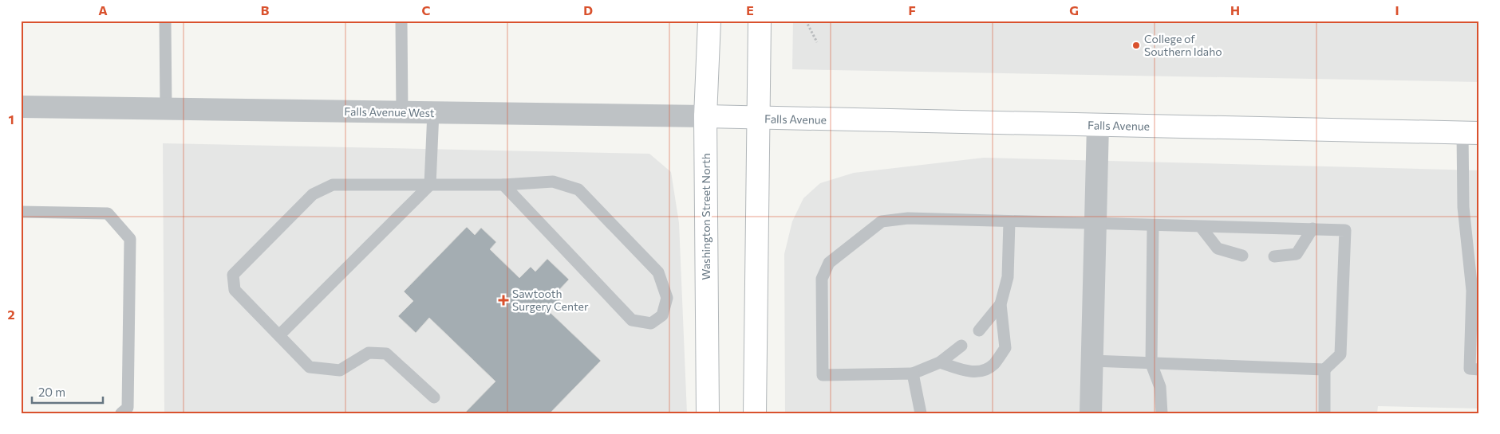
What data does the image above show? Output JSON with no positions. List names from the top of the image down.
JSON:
{
  "streets": {
    "main road": ["Falls Avenue West", "Falls Avenue", "Washington Street North"]
  },
  "crossings": [
    ["Falls Avenue West", "Falls Avenue"],
    ["Falls Avenue West", "Washington Street North"]
  ],
  "places": {
    "other": ["College of Southern Idaho"],
    "health": ["Sawtooth Surgery Center"]
  },
  "scale_bar": "20 m",
  "grid": {
    "columns": [
      "A",
      "B",
      "C",
      "D",
      "E",
      "F",
      "G",
      "H",
      "I"
    ],
    "rows": ["1", "2"]
  }
}
